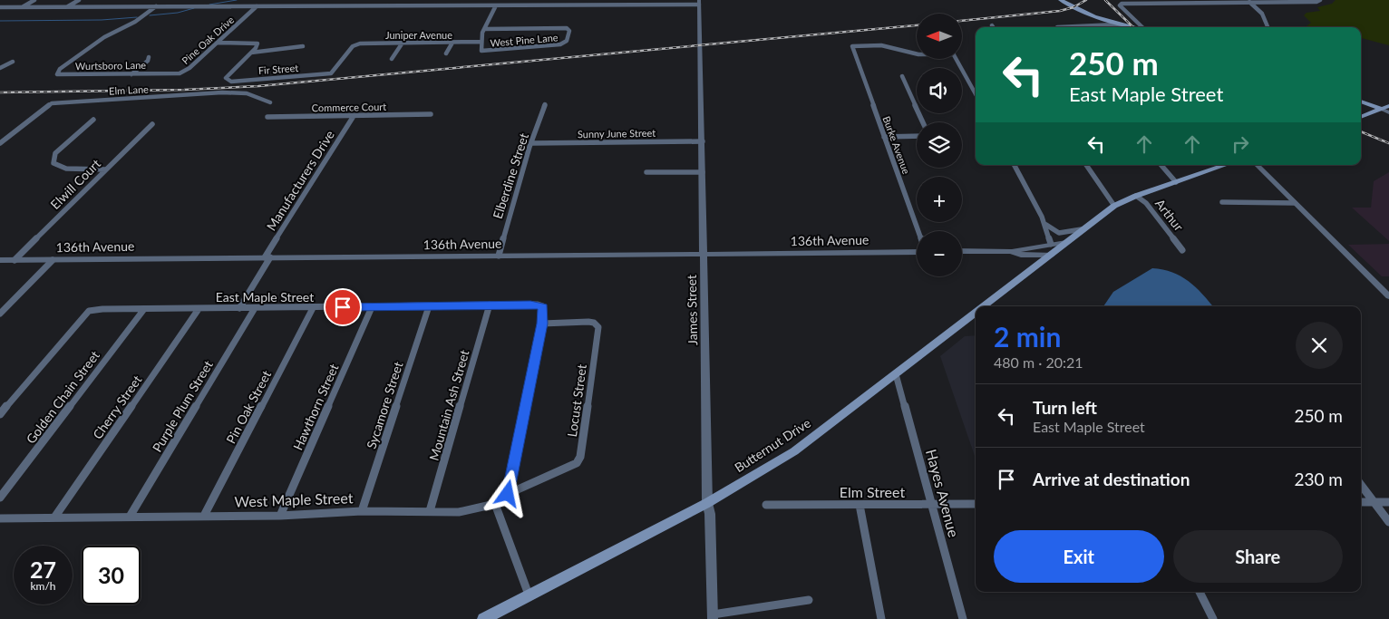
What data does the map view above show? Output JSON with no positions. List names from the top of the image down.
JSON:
{
  "streets": {
    "main road": ["Butternut Drive"],
    "street": [
      "Juniper Avenue",
      "Pine Oak Drive",
      "West Pine Lane",
      "Wurtsboro Lane",
      "Fir Street",
      "Elm Lane",
      "Commerce Court",
      "Sunny June Street",
      "Burke Avenue",
      "Elberdine Street",
      "Manufacturers Drive",
      "Elwill Court",
      "Arthur",
      "136th Avenue",
      "East Maple Street",
      "James Street",
      "Golden Chain Street",
      "Locust Street",
      "Sycamore Street",
      "Mountain Ash Street",
      "Purple Plum Street",
      "Cherry Street",
      "Pin Oak Street",
      "Hawthorn Street",
      "Elm Street",
      "Hayes Avenue",
      "West Maple Street"
    ]
  },
  "crossings": [
    ["Juniper Avenue", "West Pine Lane"],
    ["Juniper Avenue", "Fir Street"],
    ["Pine Oak Drive", "Wurtsboro Lane"],
    ["Commerce Court", "Manufacturers Drive"],
    ["Sunny June Street", "Elberdine Street"],
    ["Sunny June Street", "James Street"],
    ["Elberdine Street", "136th Avenue"],
    ["Manufacturers Drive", "136th Avenue"],
    ["Manufacturers Drive", "East Maple Street"],
    ["Elwill Court", "136th Avenue"],
    ["Arthur", "Butternut Drive"],
    ["136th Avenue", "James Street"],
    ["East Maple Street", "Golden Chain Street"],
    ["East Maple Street", "Locust Street"],
    ["East Maple Street", "Sycamore Street"],
    ["East Maple Street", "Mountain Ash Street"],
    ["East Maple Street", "Purple Plum Street"],
    ["East Maple Street", "Cherry Street"],
    ["East Maple Street", "Pin Oak Street"],
    ["East Maple Street", "Hawthorn Street"],
    ["James Street", "Butternut Drive"],
    ["Locust Street", "West Maple Street"],
    ["Sycamore Street", "West Maple Street"],
    ["Mountain Ash Street", "West Maple Street"],
    ["Purple Plum Street", "West Maple Street"],
    ["Cherry Street", "West Maple Street"],
    ["Pin Oak Street", "West Maple Street"],
    ["Hawthorn Street", "West Maple Street"],
    ["Butternut Drive", "Hayes Avenue"],
    ["Elm Street", "Hayes Avenue"]
  ],
  "north": "left",
  "page": {
    "map_buttons": ["+", "−"],
    "turn": ["250 m", "East Maple Street"],
    "heading": ["2 min", "480 m · 20:21"],
    "list": [
      {
        "name": "Turn left",
        "note": "East Maple Street",
        "value": "250 m"
      },
      {
        "name": "Arrive at destination",
        "value": "230 m"
      }
    ],
    "buttons": ["Exit", "Share"],
    "speed": "27 km/h",
    "limit": "30"
  }
}
